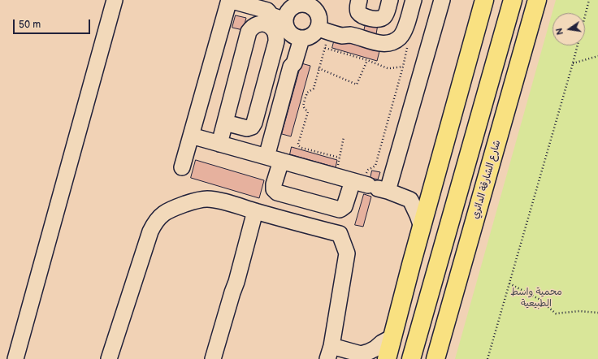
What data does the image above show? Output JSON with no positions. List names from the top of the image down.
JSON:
{
  "streets": {
    "highway": ["شارع الشارقة الدائري"]
  },
  "parks": ["محمية واسط الطبيعية"],
  "scale_bar": "50 m",
  "north": "left"
}
